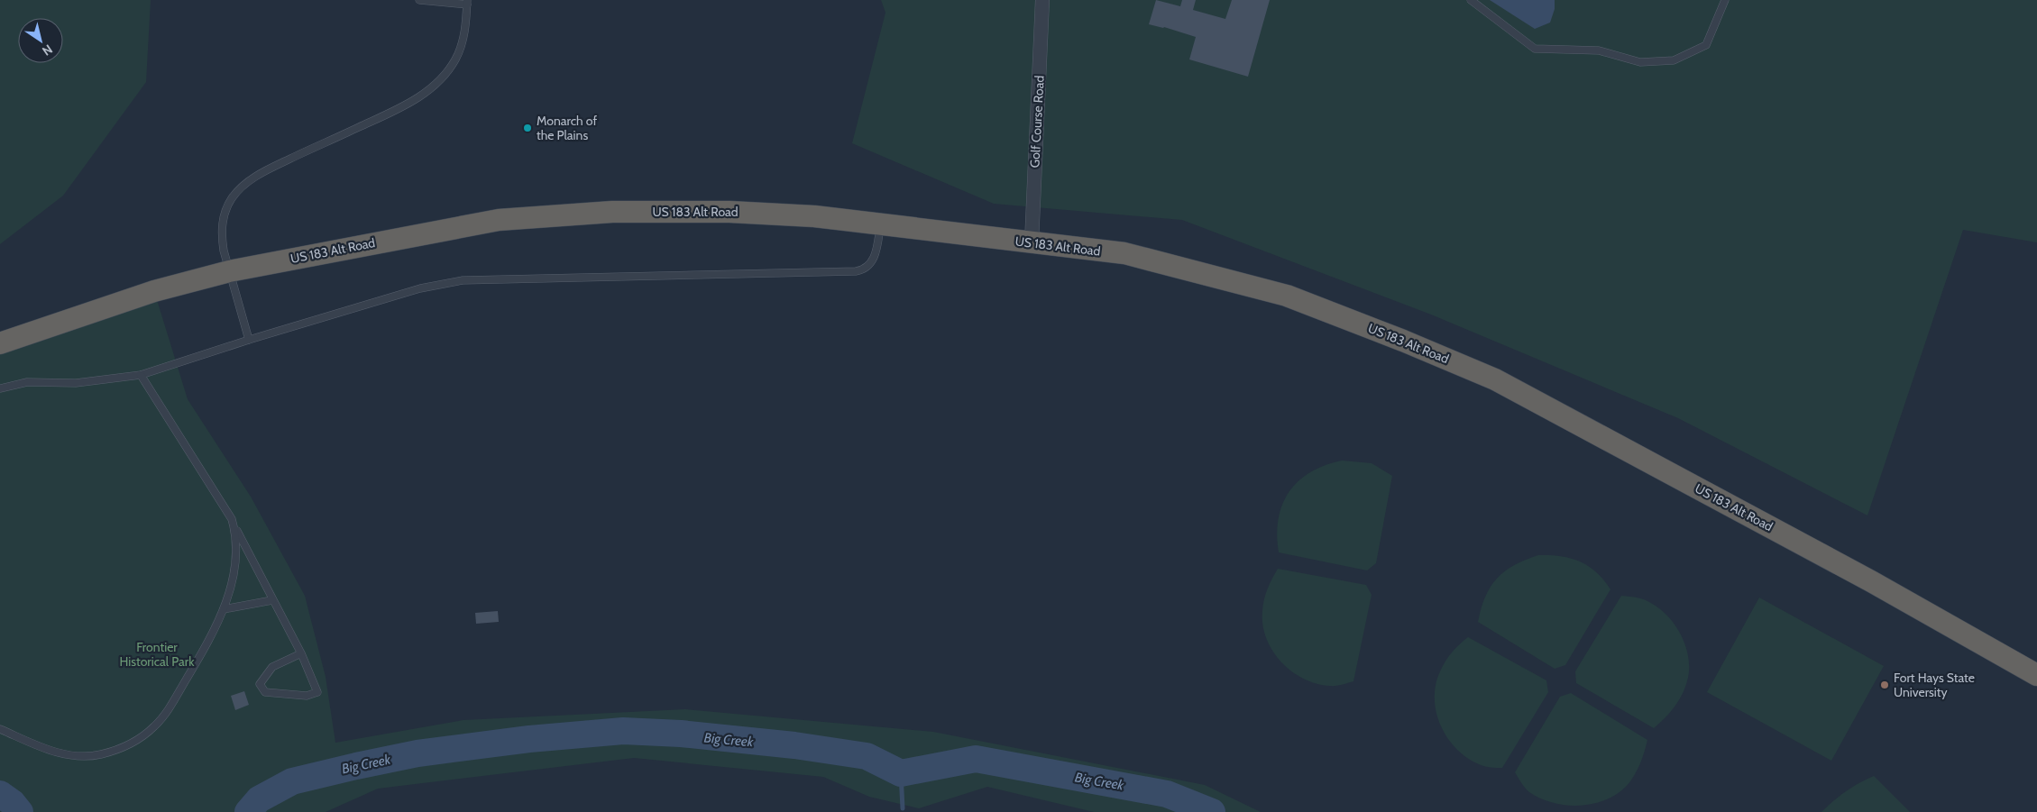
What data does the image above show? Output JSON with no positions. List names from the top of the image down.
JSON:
{
  "streets": {
    "highway": ["US 183 Alt Road"],
    "street": ["Golf Course Road"]
  },
  "crossings": [
    ["Golf Course Road", "US 183 Alt Road"]
  ],
  "water": ["Big Creek"],
  "parks": ["Frontier Historical Park"],
  "places": ["Monarch of the Plains", "Fort Hays State University"],
  "north": "bottom right"
}
